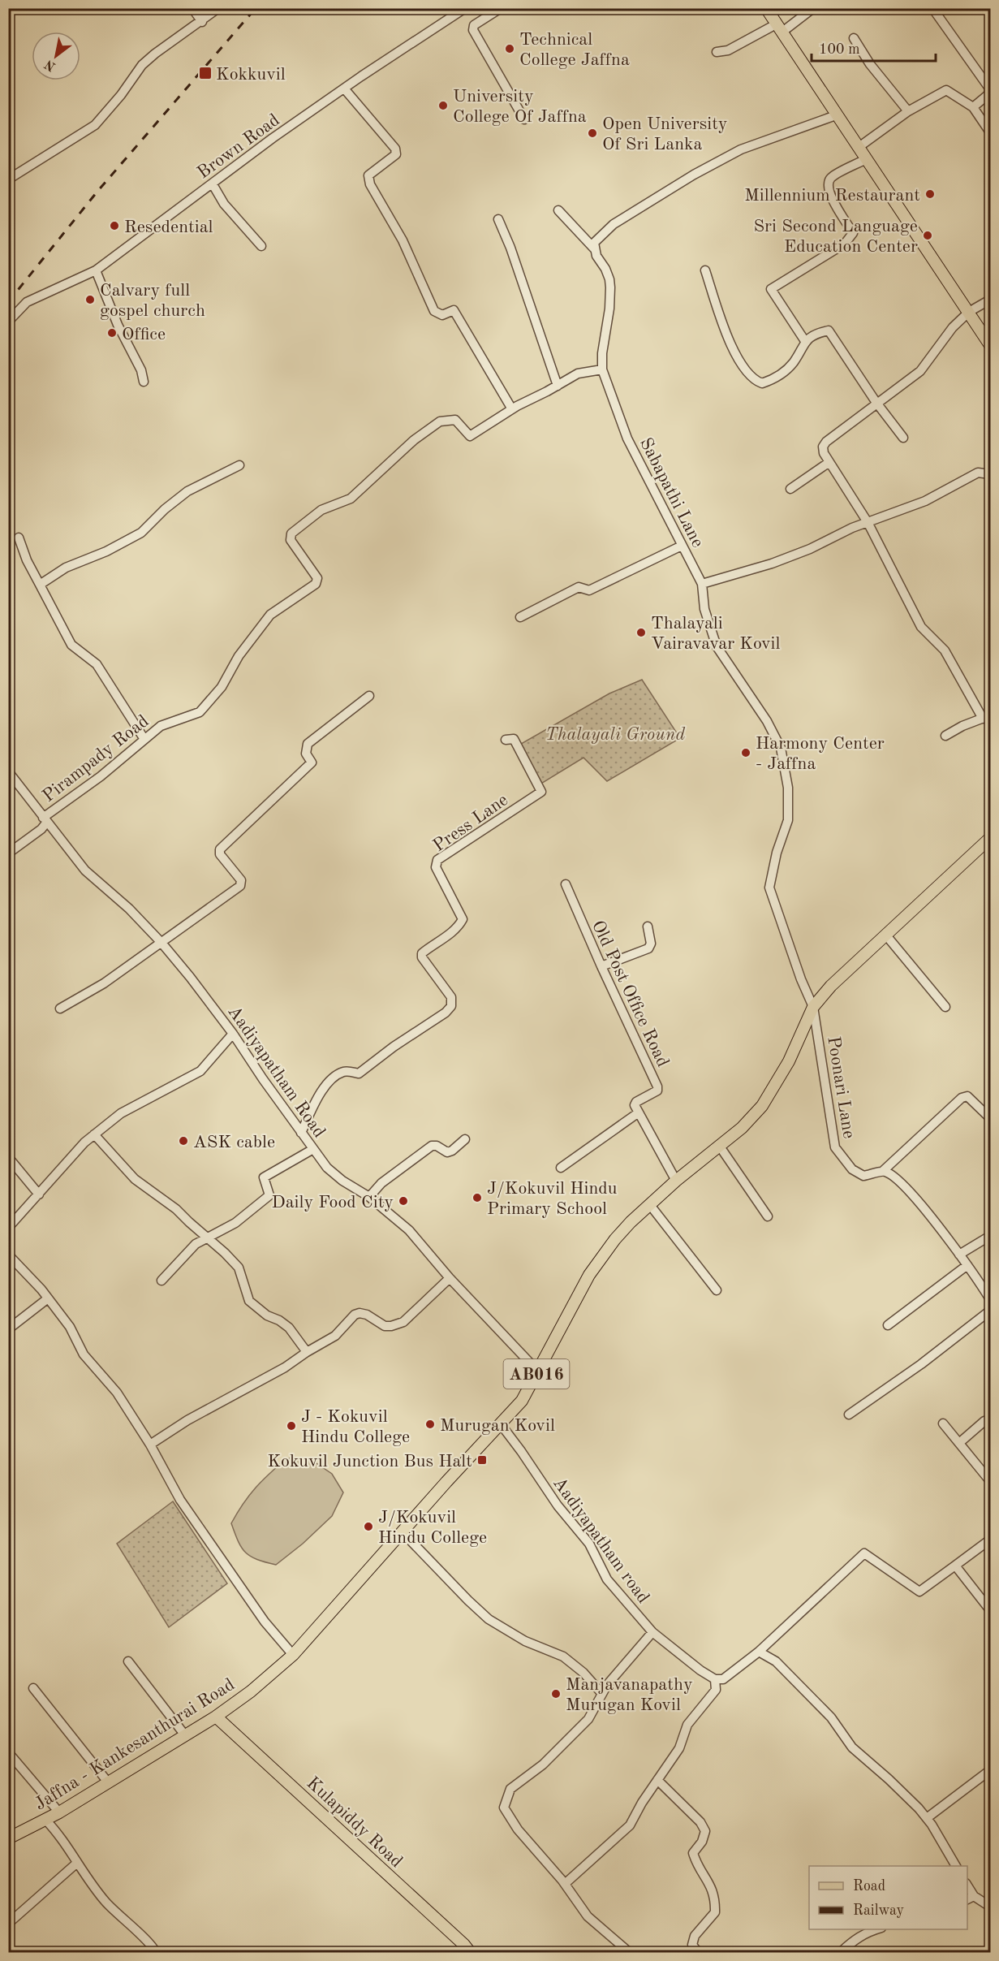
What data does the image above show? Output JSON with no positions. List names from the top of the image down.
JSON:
{
  "streets": {
    "main road": ["AB016", "Jaffna - Kankesanthurai Road", "Kulapiddy Road"],
    "street": [
      "Brown Road",
      "Sabapathi Lane",
      "Pirampady Road",
      "Press Lane",
      "Old Post Office Road",
      "Aadiyapatham Road",
      "Poonari Lane",
      "Aadiyapatham road"
    ]
  },
  "crossings": [
    ["Sabapathi Lane", "Pirampady Road"],
    ["Sabapathi Lane", "Poonari Lane"],
    ["Sabapathi Lane", "Jaffna - Kankesanthurai Road"],
    ["Pirampady Road", "Aadiyapatham Road"],
    ["Press Lane", "Aadiyapatham Road"],
    ["Aadiyapatham Road", "Jaffna - Kankesanthurai Road"],
    ["Poonari Lane", "Jaffna - Kankesanthurai Road"],
    ["Aadiyapatham road", "Jaffna - Kankesanthurai Road"],
    ["Jaffna - Kankesanthurai Road", "Kulapiddy Road"]
  ],
  "parks": ["Thalayali Ground"],
  "places": {
    "other": [
      "Technical College Jaffna",
      "University College Of Jaffna",
      "Open University Of Sri Lanka",
      "Millennium Restaurant",
      "Resedential",
      "Sri Second Language Education Center",
      "Calvary full gospel church",
      "Office",
      "Thalayali Vairavavar Kovil",
      "Harmony Center - Jaffna",
      "ASK cable",
      "J/Kokuvil Hindu Primary School",
      "Daily Food City",
      "Murugan Kovil",
      "J - Kokuvil Hindu College",
      "J/Kokuvil Hindu College",
      "Manjavanapathy Murugan Kovil"
    ],
    "transit": ["Kokkuvil", "Kokuvil Junction Bus Halt"]
  },
  "legend": ["Road", "Railway"],
  "scale_bar": "100 m",
  "north": "bottom left"
}
